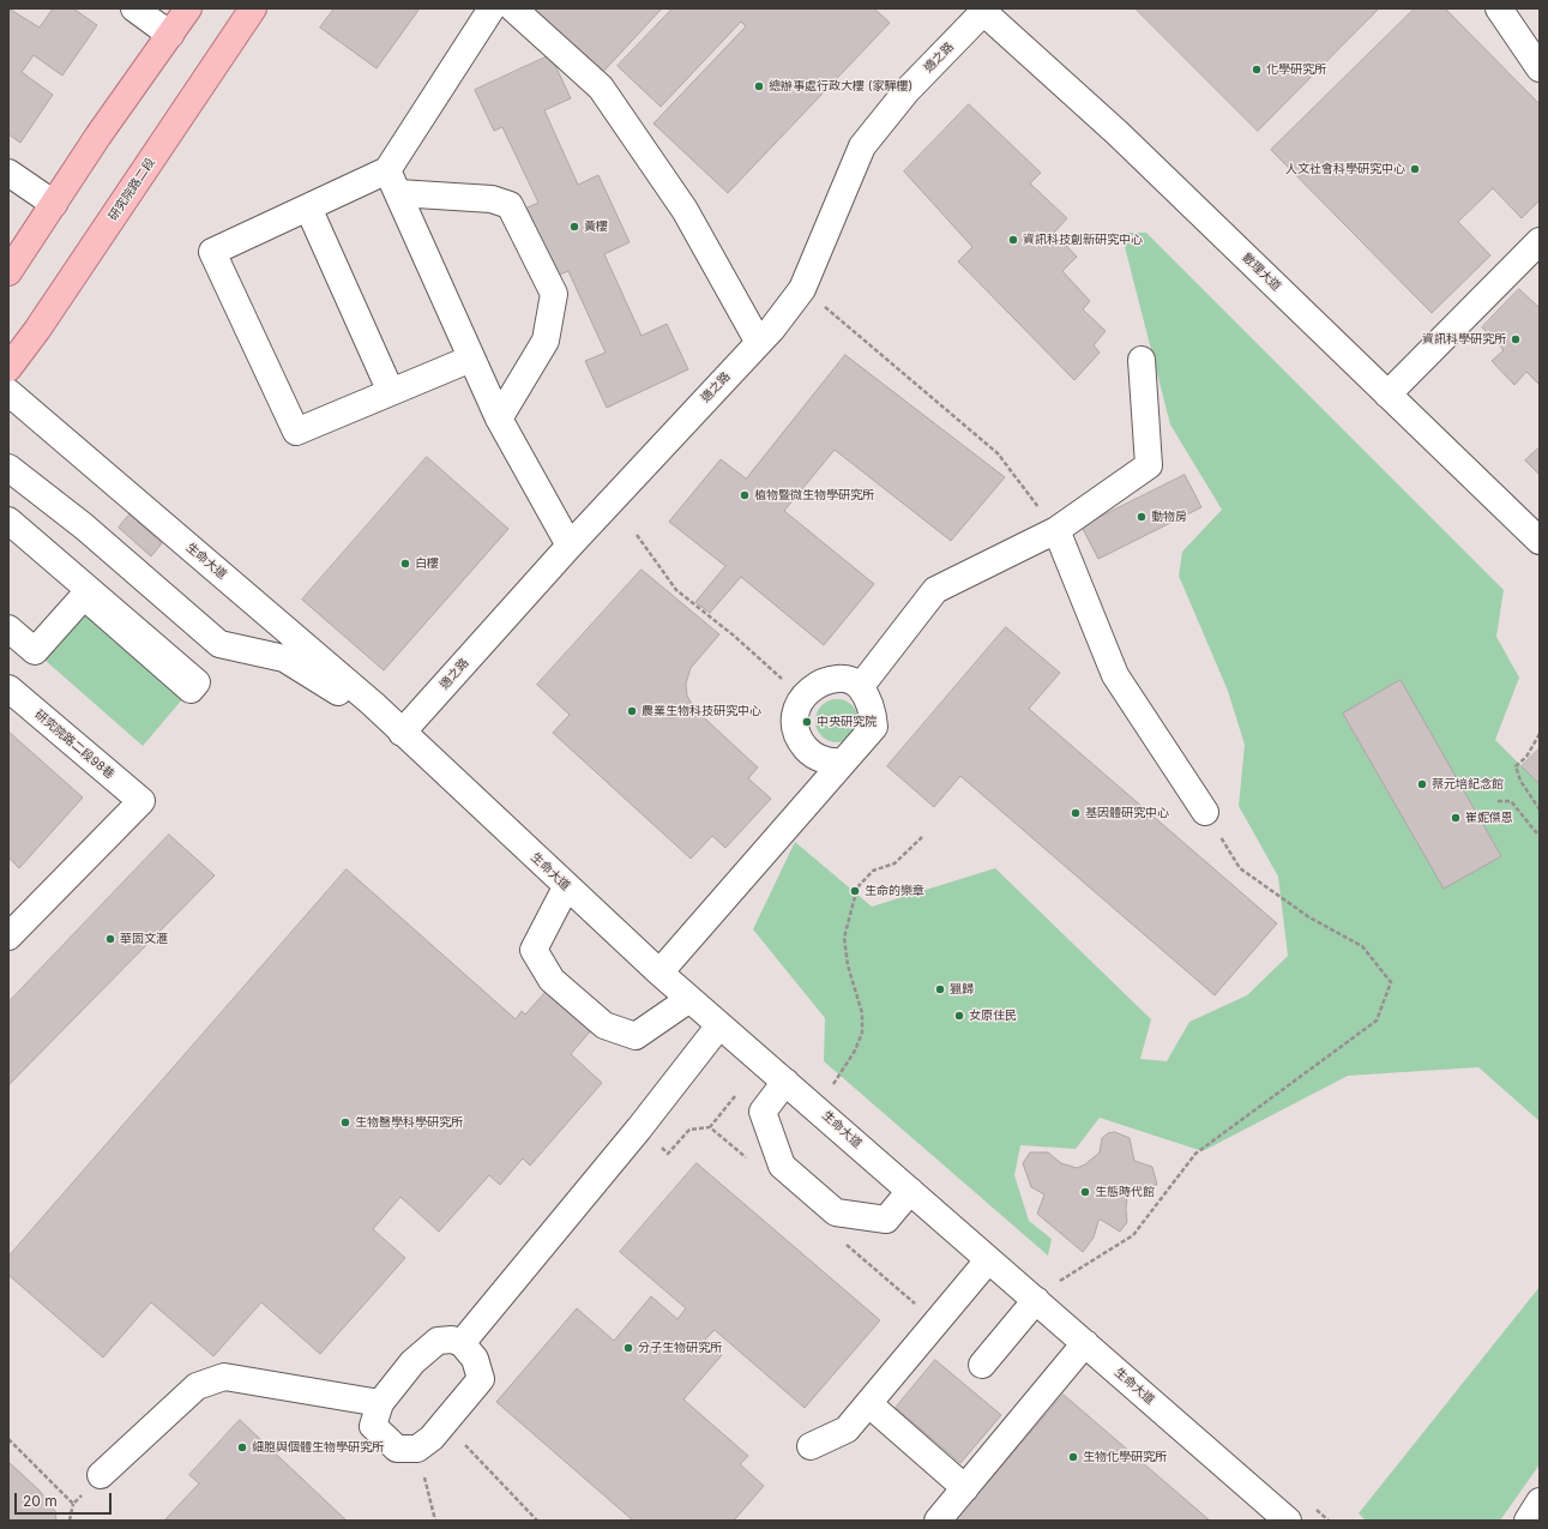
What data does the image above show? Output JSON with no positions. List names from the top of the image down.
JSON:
{
  "streets": {
    "main road": ["研究院路二段"],
    "street": [
      "適之路",
      "數理大道",
      "生命大道",
      "研究院路二段98巷"
    ]
  },
  "crossings": [
    ["適之路", "數理大道"],
    ["適之路", "生命大道"]
  ],
  "places": [
    "化學研究所",
    "總辦事處行政大樓 (家驊樓)",
    "人文社會科學研究中心",
    "黃樓",
    "資訊科技創新研究中心",
    "資訊科學研究所",
    "植物暨微生物學研究所",
    "動物房",
    "白樓",
    "農業生物科技研究中心",
    "中央研究院",
    "蔡元培紀念館",
    "基因體研究中心",
    "崔妮傑恩",
    "生命的樂章",
    "華固文滙",
    "獵歸",
    "女原住民",
    "生物醫學科學研究所",
    "生態時代館",
    "分子生物研究所",
    "細胞與個體生物學研究所",
    "生物化學研究所"
  ],
  "scale_bar": "20 m"
}
